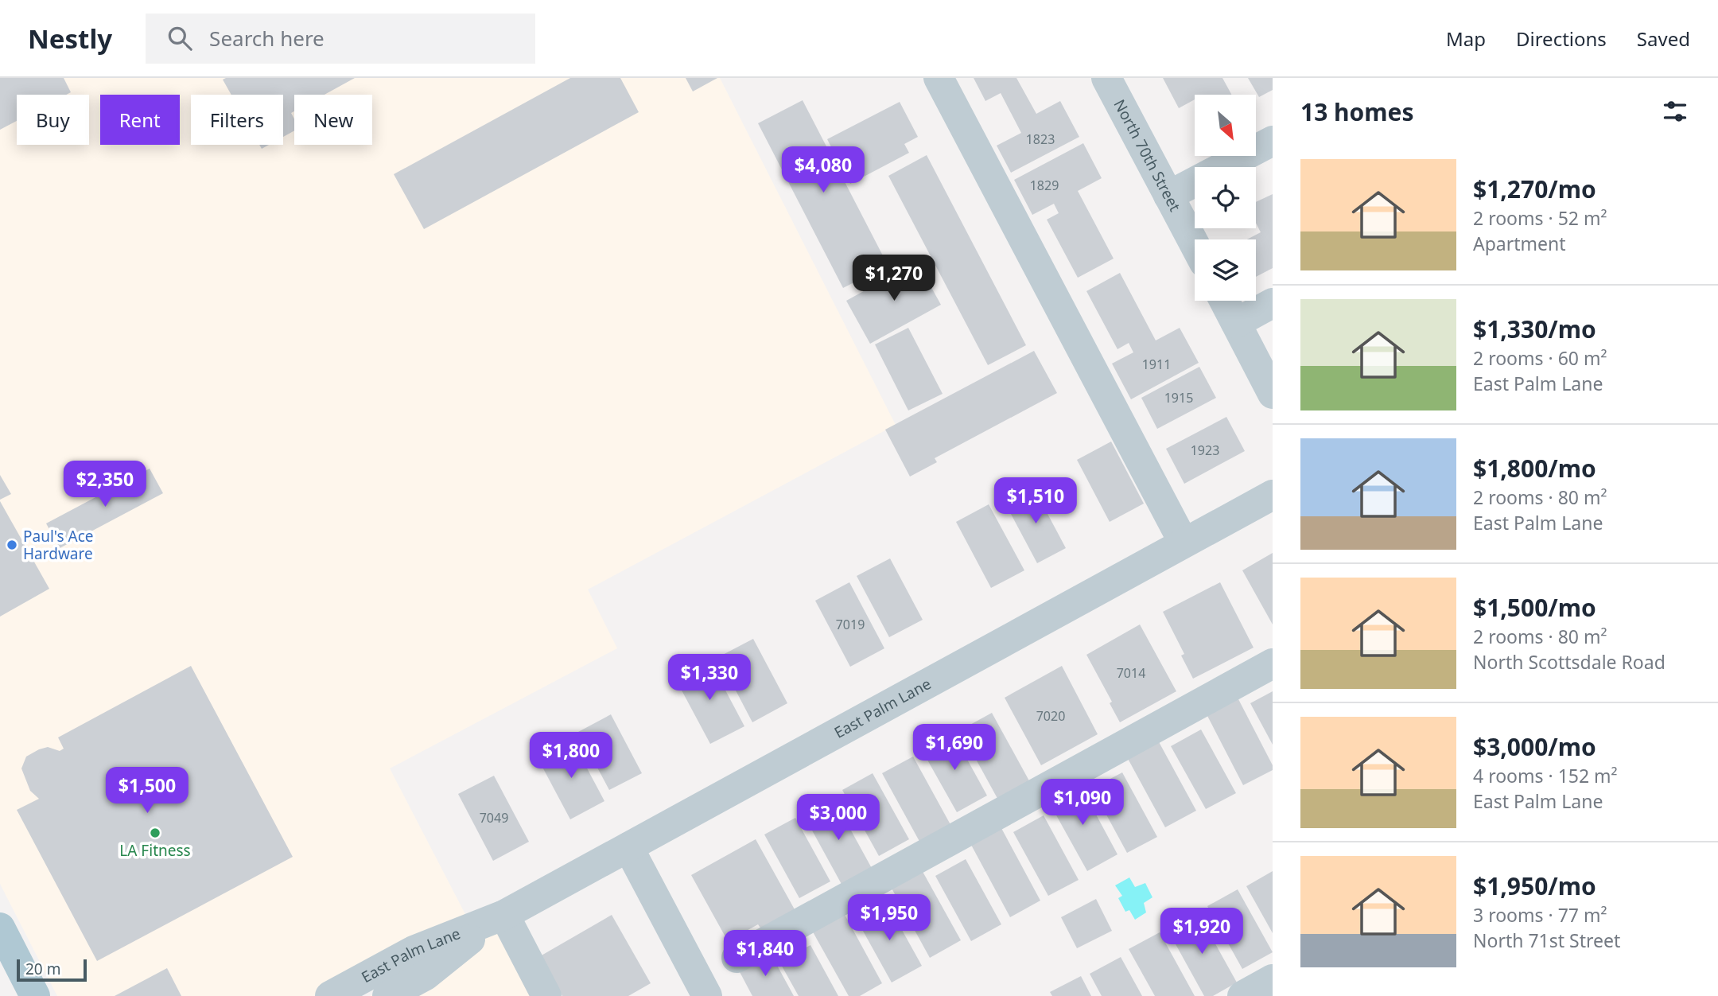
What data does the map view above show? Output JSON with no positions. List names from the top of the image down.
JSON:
{
  "streets": {
    "street": ["North 70th Street", "East Palm Lane"]
  },
  "places": ["Paul's Ace Hardware", "LA Fitness"],
  "house_numbers": [
    "1823",
    "1829",
    "1911",
    "1915",
    "1923",
    "7019",
    "7014",
    "7020",
    "7049"
  ],
  "scale_bar": "20 m",
  "north": "bottom right",
  "page": {
    "header": "Nestly",
    "search": "Search here",
    "nav": ["Map", "Directions", "Saved"],
    "heading": "13 homes",
    "chip": [
      "Buy",
      "Rent",
      "Filters",
      "New"
    ],
    "list": [
      {
        "name": "$1,270/mo",
        "note": "2 rooms · 52 m² · Apartment"
      },
      {
        "name": "$1,330/mo",
        "note": "2 rooms · 60 m² · East Palm Lane"
      },
      {
        "name": "$1,800/mo",
        "note": "2 rooms · 80 m² · East Palm Lane"
      },
      {
        "name": "$1,500/mo",
        "note": "2 rooms · 80 m² · North Scottsdale Road"
      },
      {
        "name": "$3,000/mo",
        "note": "4 rooms · 152 m² · East Palm Lane"
      },
      {
        "name": "$1,950/mo",
        "note": "3 rooms · 77 m² · North 71st Street"
      }
    ],
    "price": [
      "$4,080",
      "$1,270",
      "$2,350",
      "$1,510",
      "$1,330",
      "$1,690",
      "$1,800",
      "$1,500",
      "$1,090",
      "$3,000",
      "$1,950",
      "$1,920",
      "$1,840"
    ],
    "scale": "20 m"
  }
}
